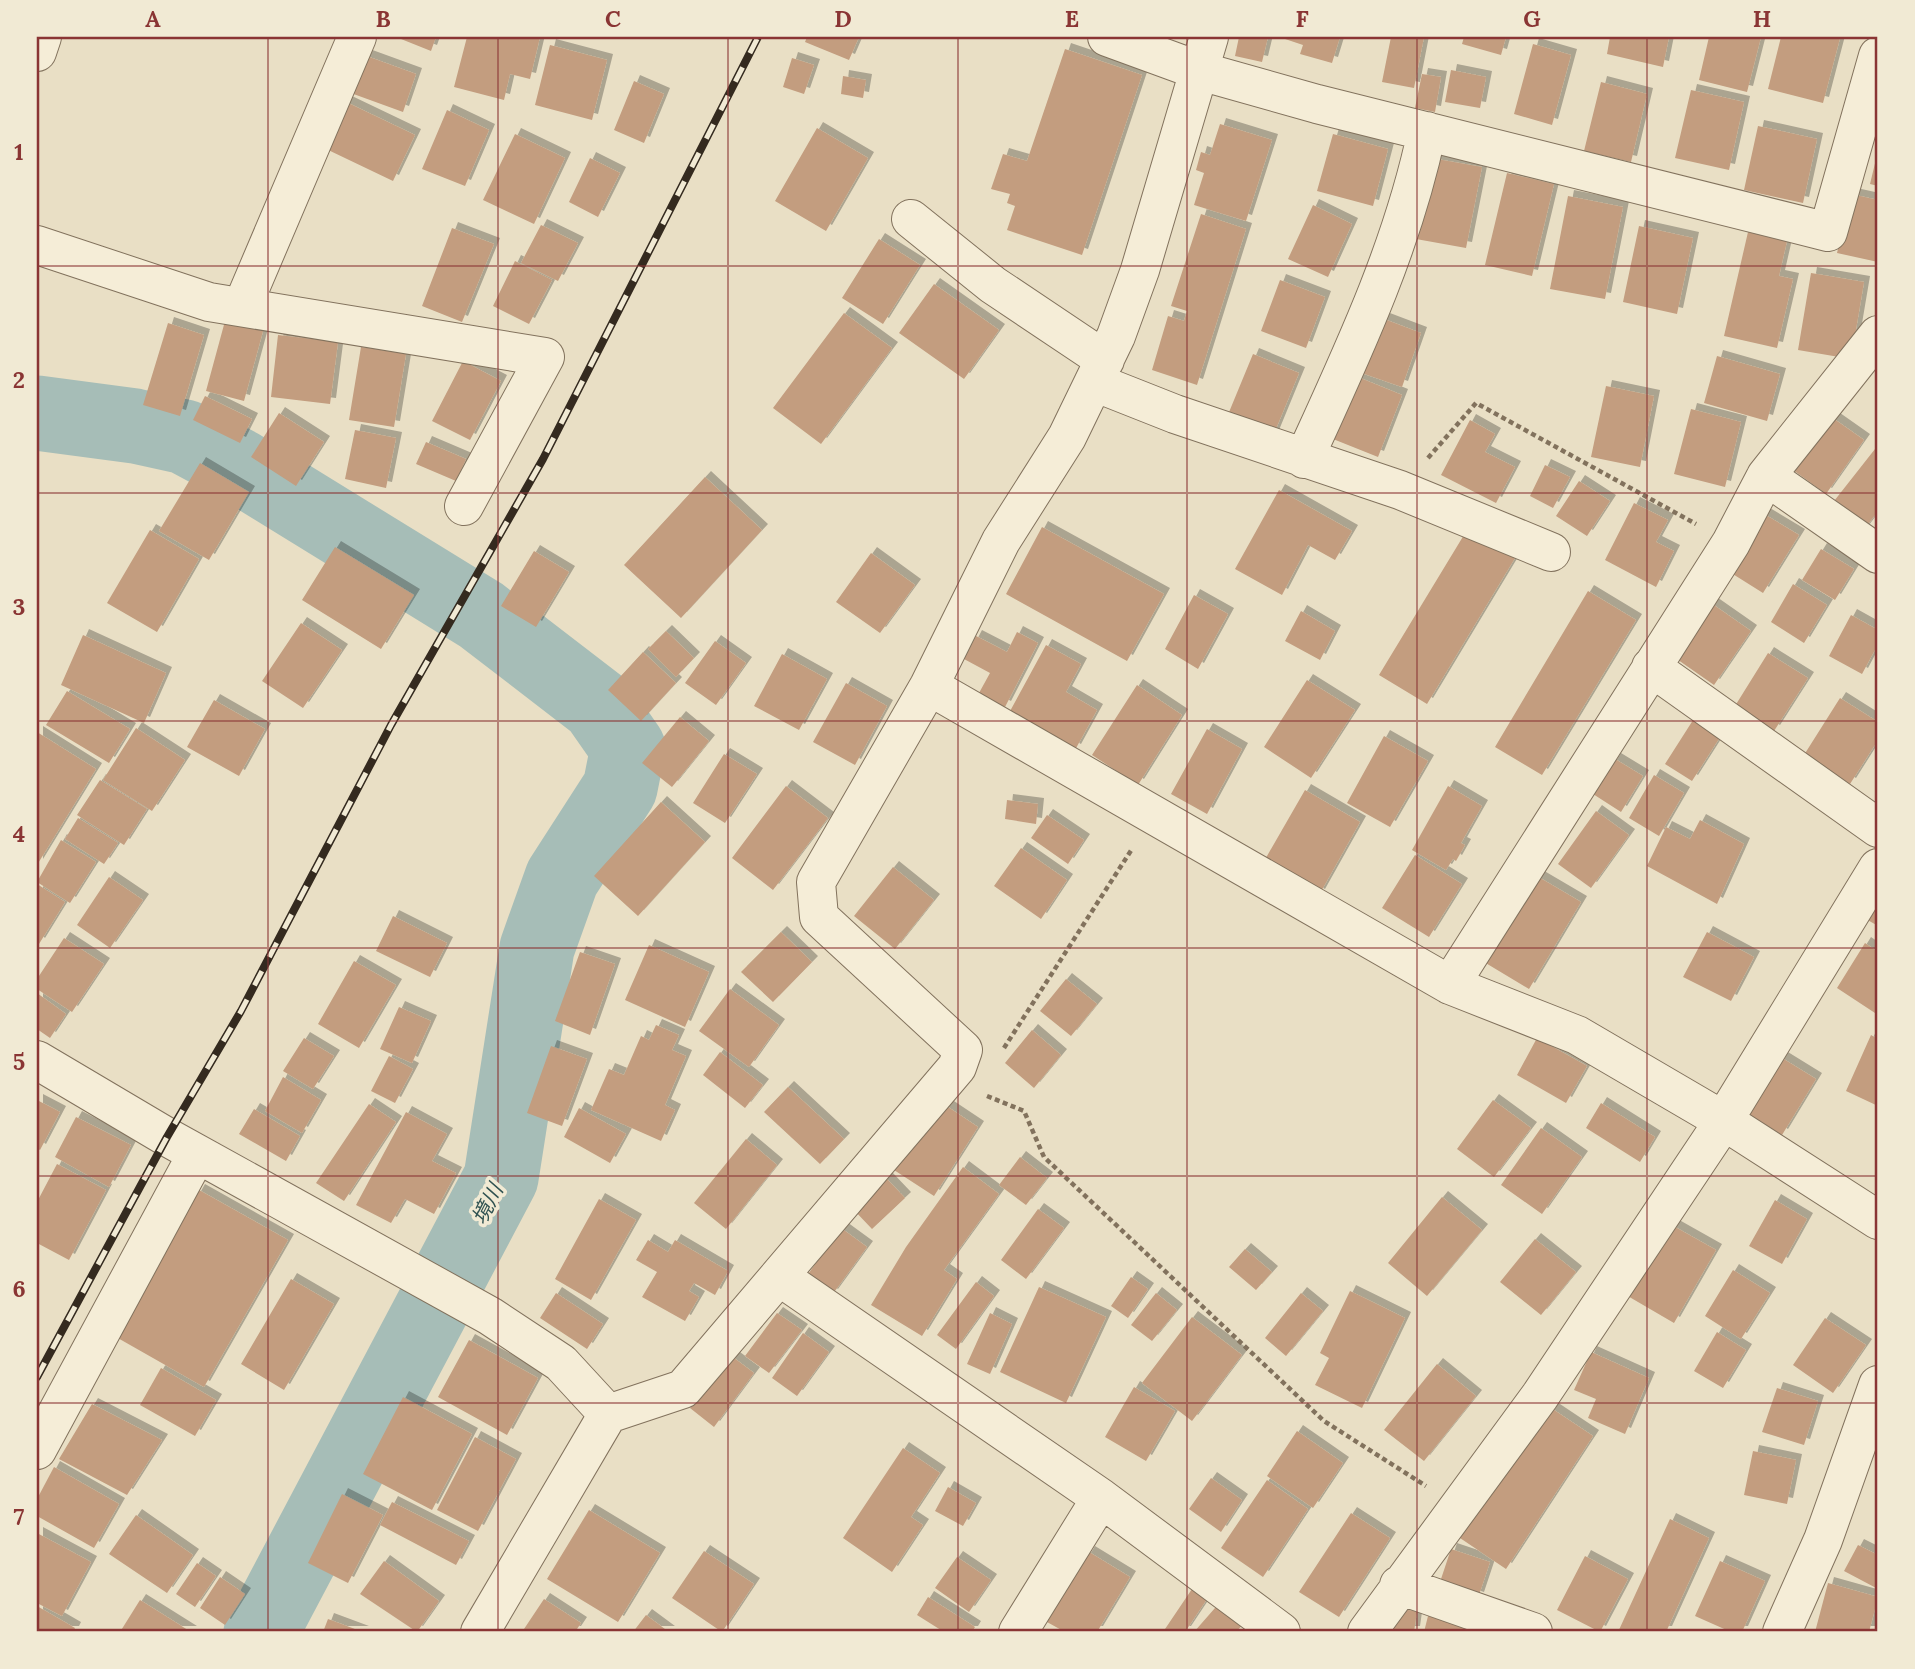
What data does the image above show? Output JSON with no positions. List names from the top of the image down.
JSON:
{
  "water": ["境川"],
  "grid": {
    "columns": [
      "A",
      "B",
      "C",
      "D",
      "E",
      "F",
      "G",
      "H"
    ],
    "rows": [
      "1",
      "2",
      "3",
      "4",
      "5",
      "6",
      "7"
    ]
  }
}
